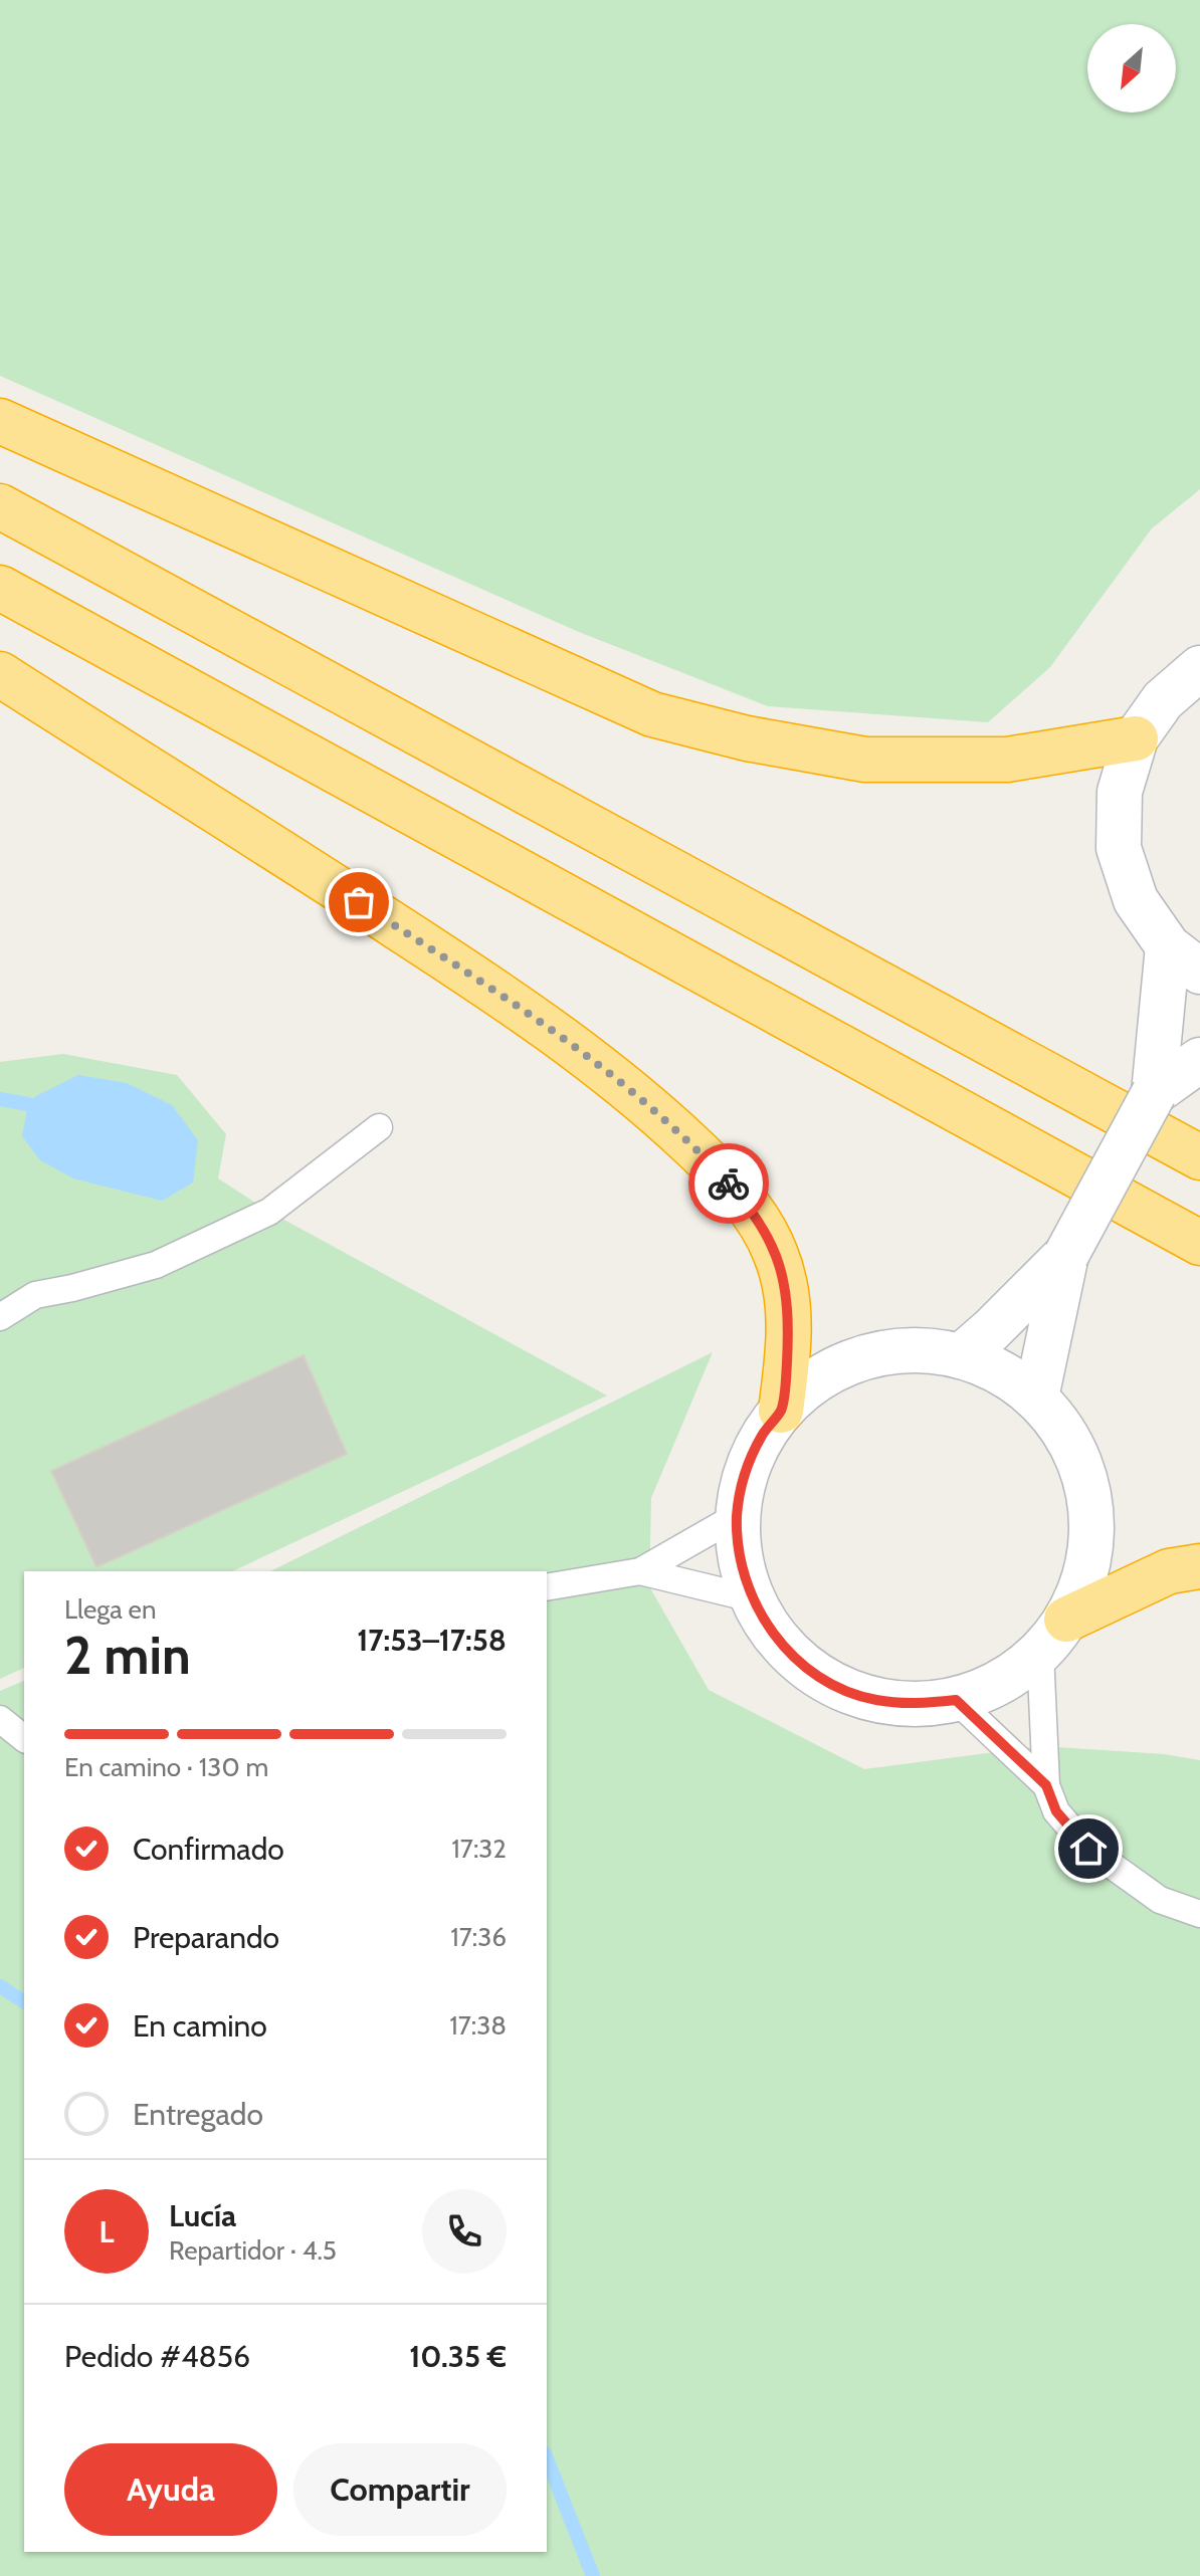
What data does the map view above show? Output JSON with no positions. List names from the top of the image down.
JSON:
{
  "north": "bottom left",
  "page": {
    "heading": ["2 min", "Llega en", "17:53–17:58"],
    "panel": [
      "Lucía",
      "Repartidor · 4.5",
      "Pedido #4856",
      "10.35 €"
    ],
    "bar": "En camino · 130 m",
    "list": [
      ["Confirmado", "17:32"],
      ["Preparando", "17:36"],
      ["En camino", "17:38"],
      "Entregado"
    ],
    "round": "L",
    "buttons": ["Ayuda", "Compartir"]
  }
}
